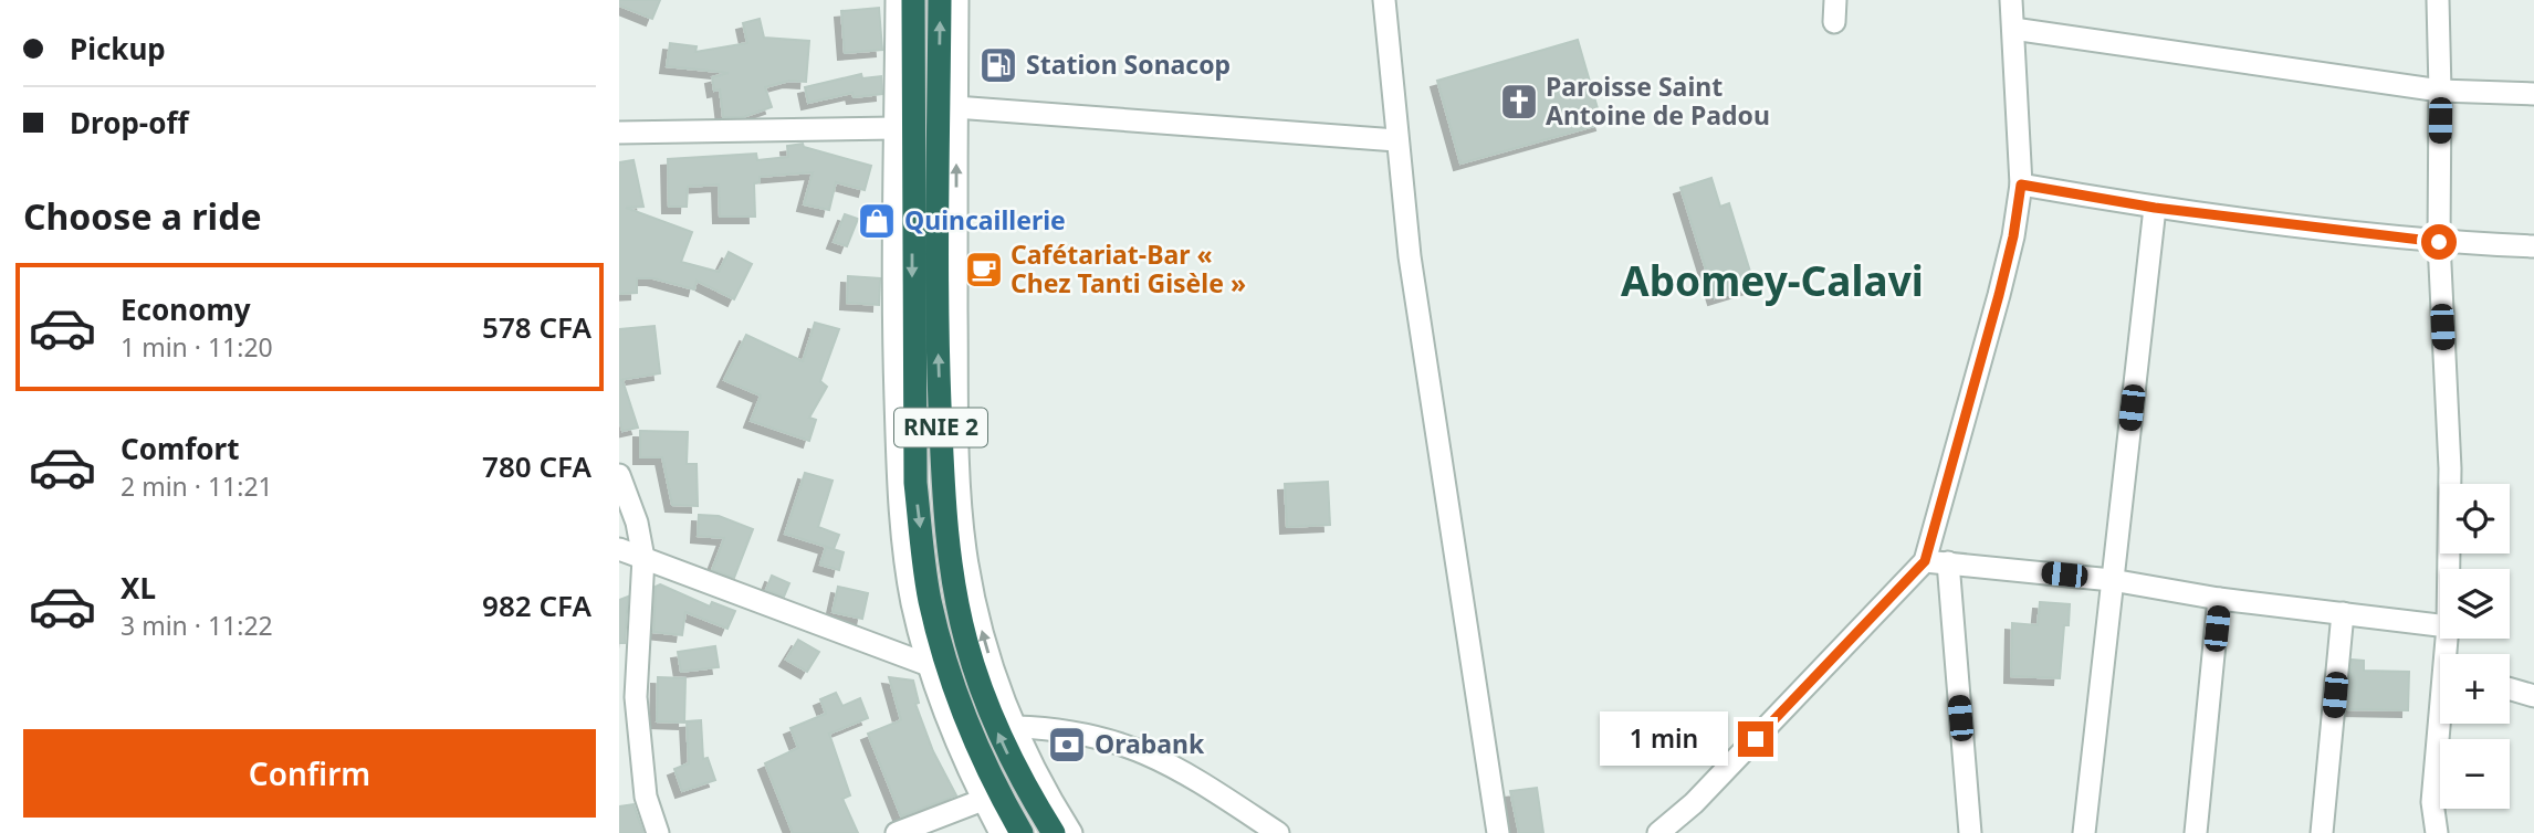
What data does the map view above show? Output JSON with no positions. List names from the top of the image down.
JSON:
{
  "streets": {
    "highway": ["RNIE 2"]
  },
  "districts": ["Abomey-Calavi"],
  "places": {
    "fuel station": ["Station Sonacop"],
    "church": ["Paroisse Saint Antoine de Padou"],
    "shop": ["Quincaillerie"],
    "cafe": ["Cafétariat-Bar « Chez Tanti Gisèle »"],
    "bank": ["Orabank"]
  },
  "page": {
    "banner": ["Pickup", "Drop-off"],
    "heading": "Choose a ride",
    "list": [
      {
        "name": "Economy",
        "note": "1 min · 11:20",
        "value": "578 CFA"
      },
      {
        "name": "Comfort",
        "note": "2 min · 11:21",
        "value": "780 CFA"
      },
      {
        "name": "XL",
        "note": "3 min · 11:22",
        "value": "982 CFA"
      }
    ],
    "map_buttons": ["+", "−"],
    "bubble": "1 min",
    "buttons": "Confirm"
  }
}
